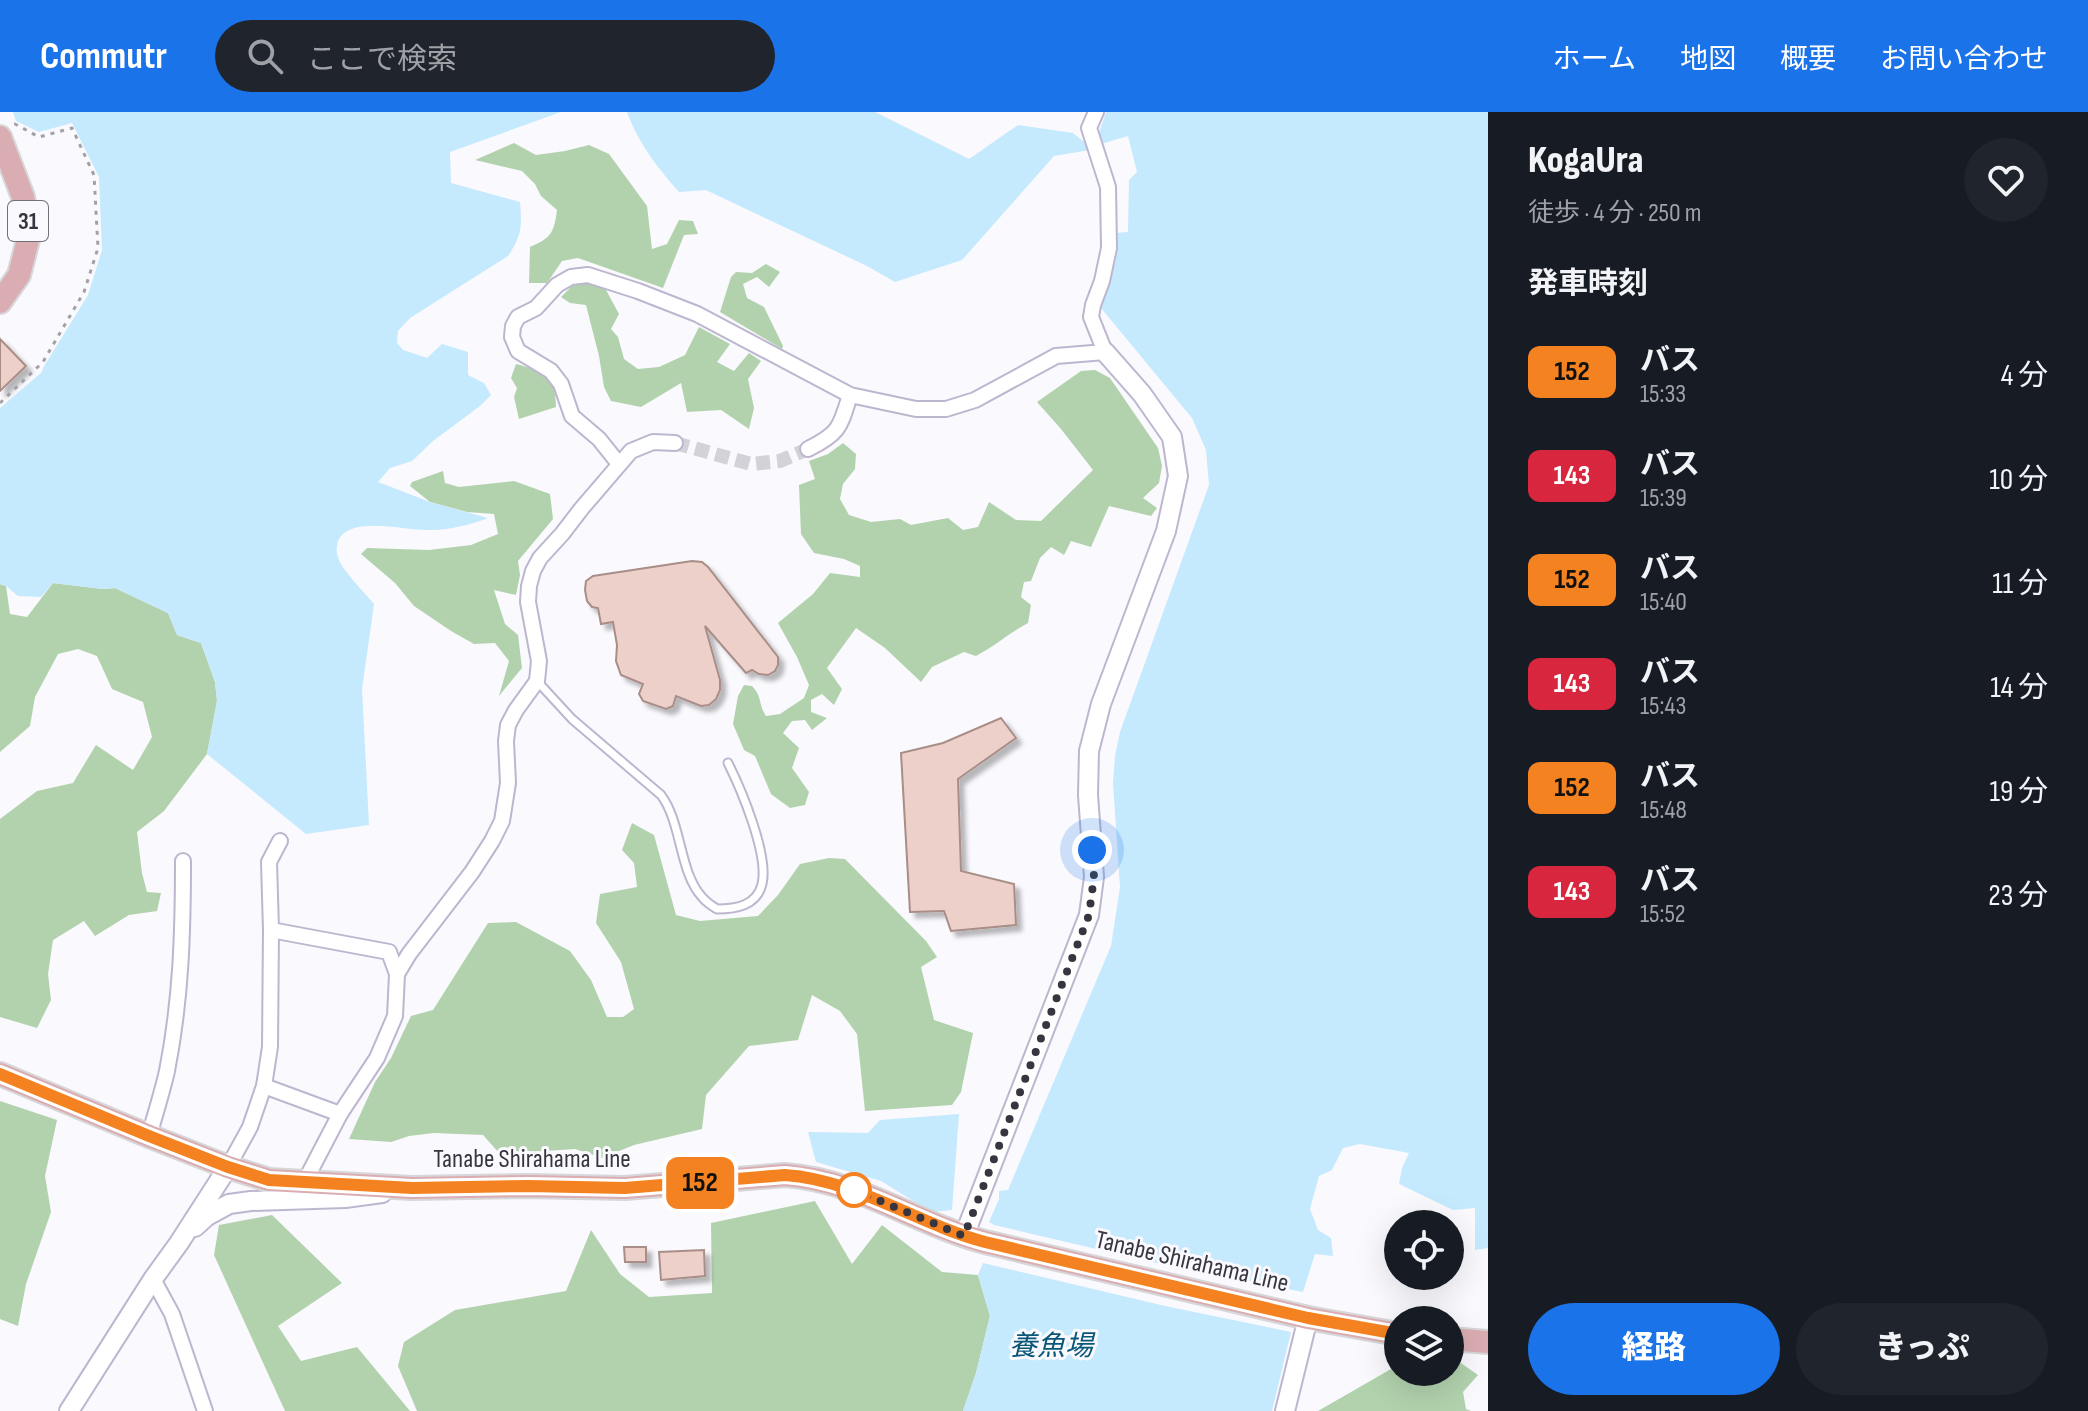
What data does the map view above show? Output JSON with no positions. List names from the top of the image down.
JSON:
{
  "streets": {
    "main road": ["31", "Tanabe Shirahama Line"]
  },
  "water": ["養魚場"],
  "lines": ["bus line 152"],
  "page": {
    "header": "Commutr",
    "search": "ここで検索",
    "nav": [
      "ホーム",
      "地図",
      "概要",
      "お問い合わせ"
    ],
    "on_map": "152",
    "heading": [
      ["KogaUra", "徒歩 · 4 分 · 250 m"],
      "発車時刻"
    ],
    "list": [
      {
        "mark": "152",
        "name": "バス",
        "note": "15:33",
        "value": "4 分"
      },
      {
        "mark": "143",
        "name": "バス",
        "note": "15:39",
        "value": "10 分"
      },
      {
        "mark": "152",
        "name": "バス",
        "note": "15:40",
        "value": "11 分"
      },
      {
        "mark": "143",
        "name": "バス",
        "note": "15:43",
        "value": "14 分"
      },
      {
        "mark": "152",
        "name": "バス",
        "note": "15:48",
        "value": "19 分"
      },
      {
        "mark": "143",
        "name": "バス",
        "note": "15:52",
        "value": "23 分"
      }
    ],
    "buttons": ["経路", "きっぷ"]
  }
}
